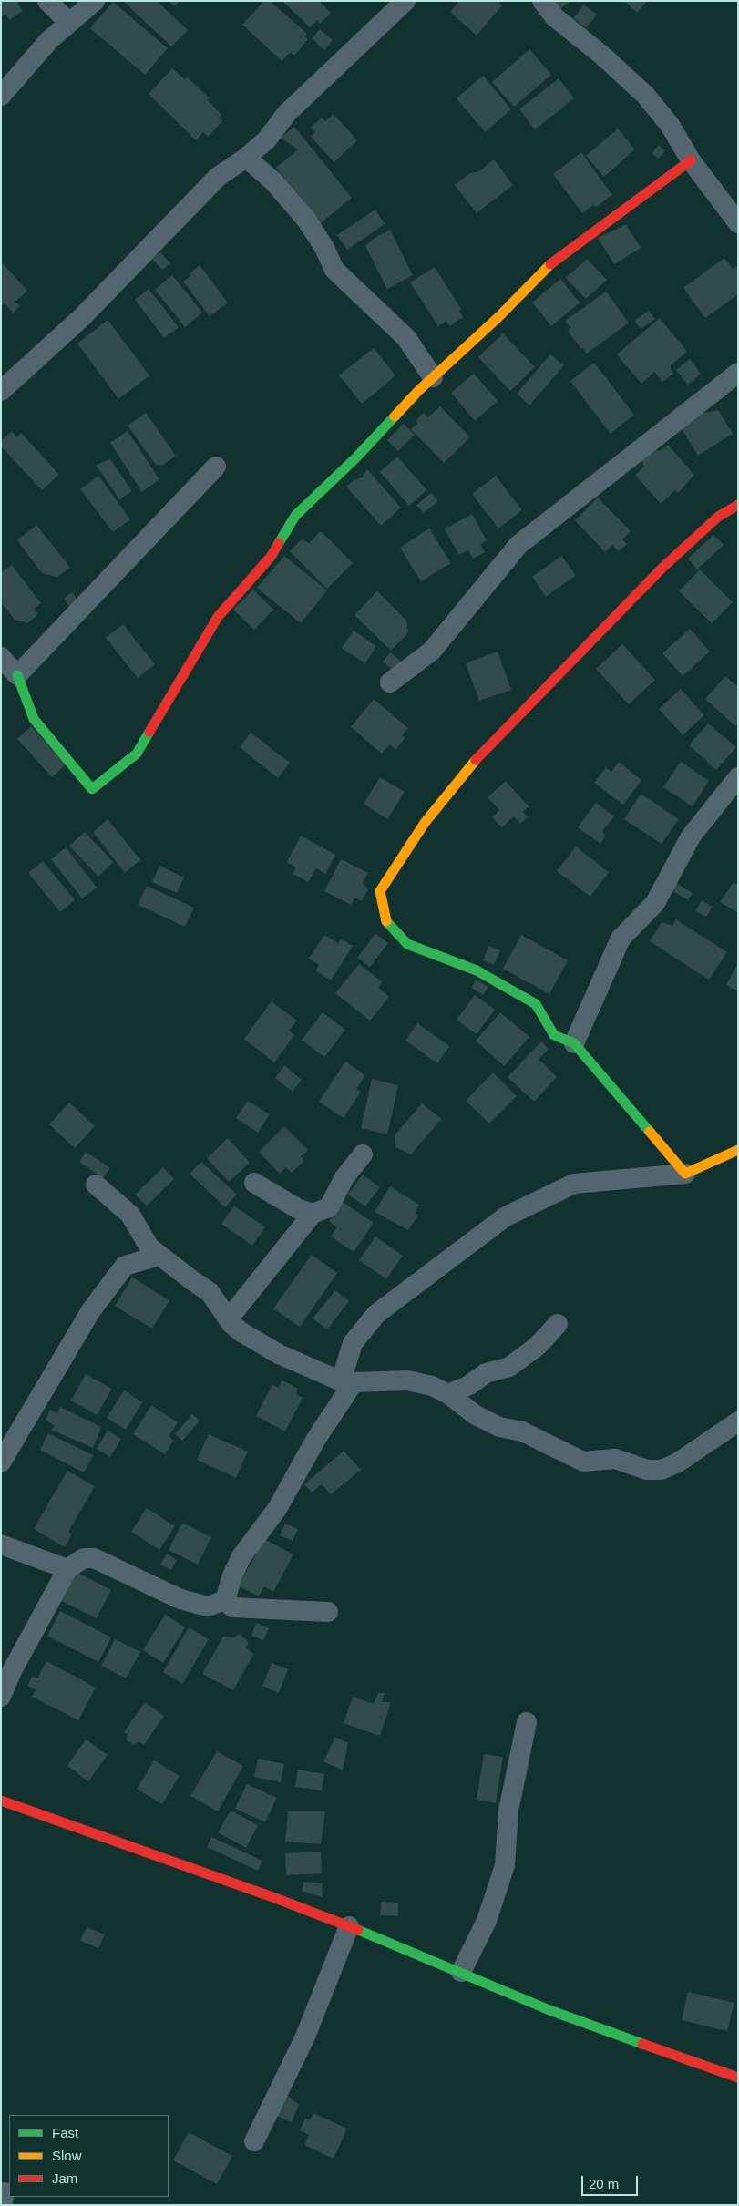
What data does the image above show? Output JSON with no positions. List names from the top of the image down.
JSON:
{
  "legend": ["Fast", "Slow", "Jam"],
  "scale_bar": "20 m"
}
